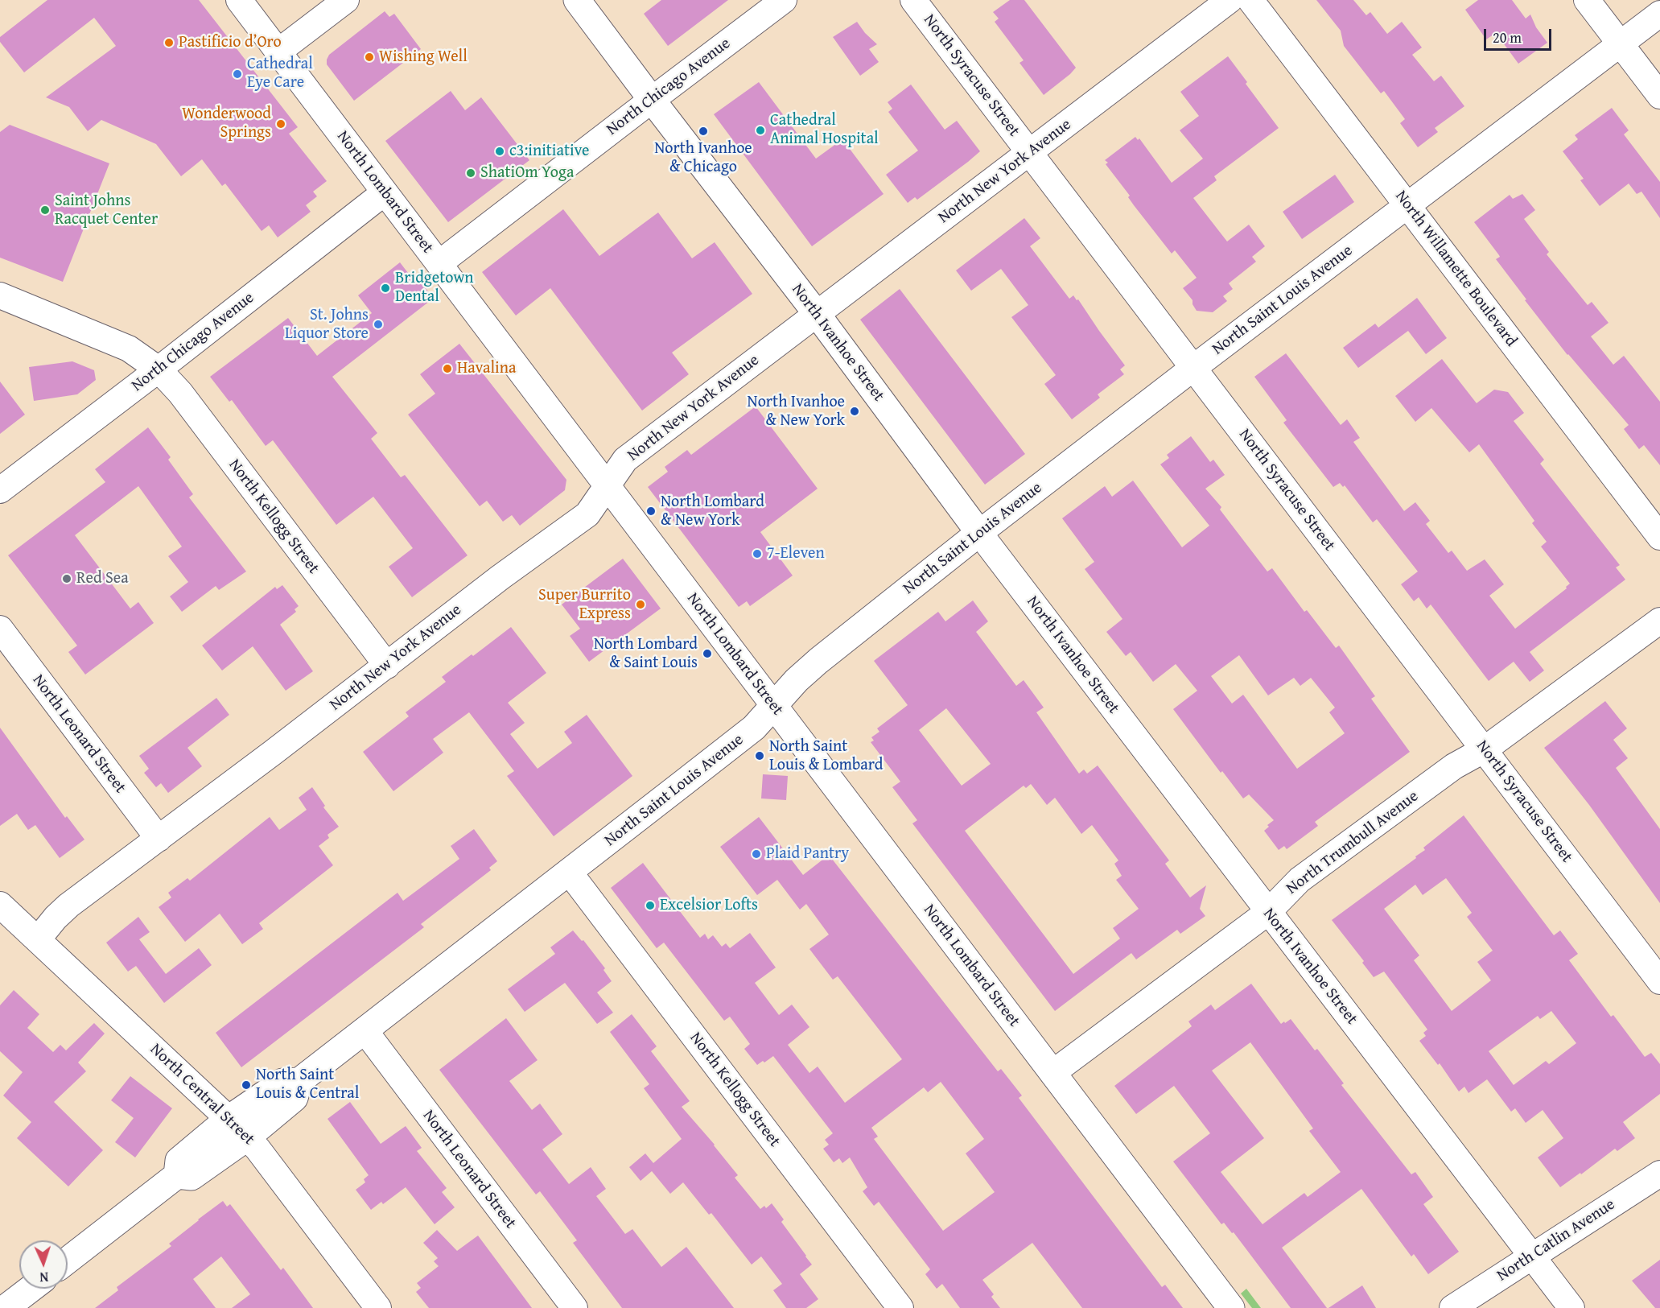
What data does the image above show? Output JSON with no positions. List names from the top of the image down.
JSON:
{
  "streets": {
    "main road": ["North Lombard Street", "North Saint Louis Avenue", "North Ivanhoe Street"],
    "street": [
      "North Syracuse Street",
      "North Chicago Avenue",
      "North New York Avenue",
      "North Willamette Boulevard",
      "North Kellogg Street",
      "North Leonard Street",
      "North Trumbull Avenue",
      "North Central Street",
      "North Catlin Avenue"
    ]
  },
  "crossings": [
    ["North Syracuse Street", "North New York Avenue"],
    ["North Syracuse Street", "North Saint Louis Avenue"],
    ["North Syracuse Street", "North Trumbull Avenue"],
    ["North Chicago Avenue", "North Lombard Street"],
    ["North Chicago Avenue", "North Ivanhoe Street"],
    ["North Chicago Avenue", "North Kellogg Street"],
    ["North New York Avenue", "North Lombard Street"],
    ["North New York Avenue", "North Ivanhoe Street"],
    ["North New York Avenue", "North Kellogg Street"],
    ["North New York Avenue", "North Leonard Street"],
    ["North New York Avenue", "North Central Street"],
    ["North Lombard Street", "North Saint Louis Avenue"],
    ["North Lombard Street", "North Trumbull Avenue"],
    ["North Willamette Boulevard", "North Saint Louis Avenue"],
    ["North Saint Louis Avenue", "North Ivanhoe Street"],
    ["North Saint Louis Avenue", "North Kellogg Street"],
    ["North Saint Louis Avenue", "North Leonard Street"],
    ["North Saint Louis Avenue", "North Central Street"],
    ["North Ivanhoe Street", "North Trumbull Avenue"],
    ["North Ivanhoe Street", "North Catlin Avenue"]
  ],
  "places": [
    "Pastificio d’Oro",
    "Wishing Well",
    "Cathedral Eye Care",
    "Wonderwood Springs",
    "Cathedral Animal Hospital",
    "North Ivanhoe & Chicago",
    "c3:initiative",
    "ShatiOm Yoga",
    "Saint Johns Racquet Center",
    "Bridgetown Dental",
    "St. Johns Liquor Store",
    "Havalina",
    "North Ivanhoe & New York",
    "North Lombard & New York",
    "7-Eleven",
    "Red Sea",
    "Super Burrito Express",
    "North Lombard & Saint Louis",
    "North Saint Louis & Lombard",
    "Plaid Pantry",
    "Excelsior Lofts",
    "North Saint Louis & Central"
  ],
  "scale_bar": "20 m",
  "north": "bottom"
}
